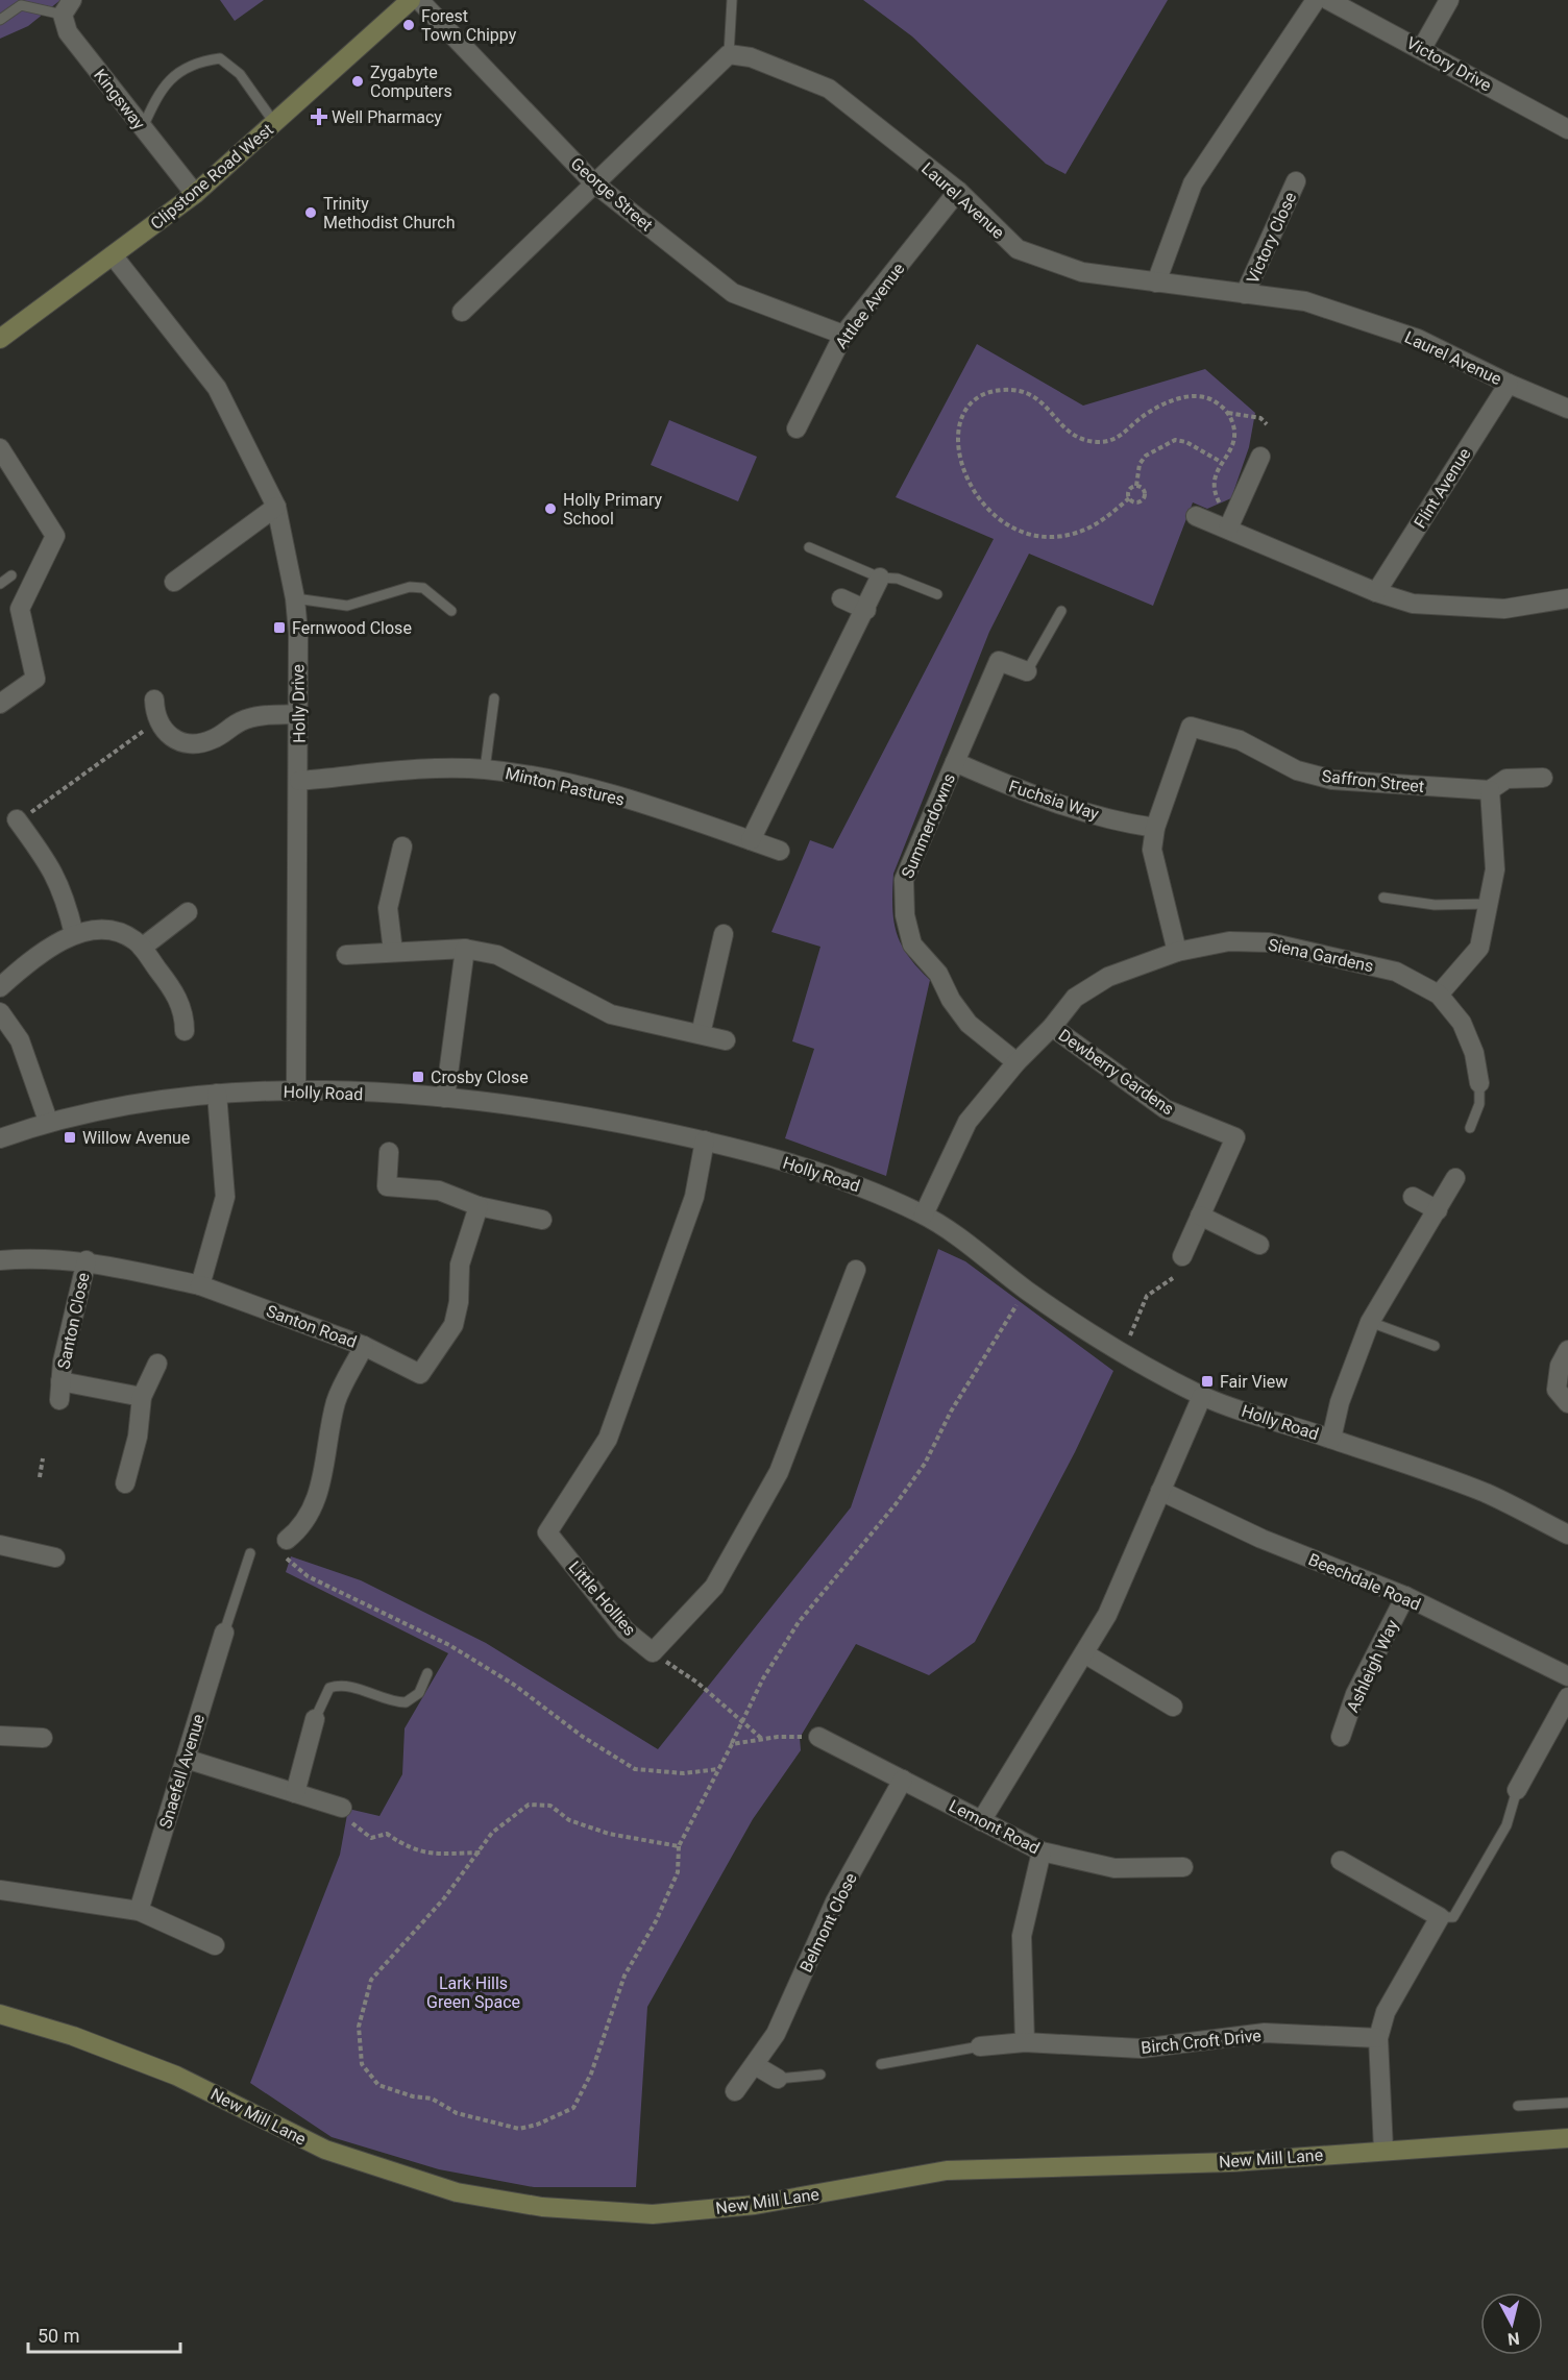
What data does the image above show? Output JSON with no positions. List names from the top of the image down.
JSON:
{
  "streets": {
    "street": [
      "Victory Drive",
      "Kingsway",
      "Clipstone Road West",
      "George Street",
      "Laurel Avenue",
      "Victory Close",
      "Attlee Avenue",
      "Flint Avenue",
      "Holly Drive",
      "Saffron Street",
      "Minton Pastures",
      "Fuchsia Way",
      "Summerdowns",
      "Siena Gardens",
      "Dewberry Gardens",
      "Holly Road",
      "Santon Close",
      "Santon Road",
      "Beechdale Road",
      "Little Hollies",
      "Ashleigh Way",
      "Snaefell Avenue",
      "Lemont Road",
      "Belmont Close",
      "Birch Croft Drive",
      "New Mill Lane"
    ]
  },
  "crossings": [
    ["Kingsway", "Clipstone Road West"],
    ["Clipstone Road West", "Holly Drive"],
    ["George Street", "Attlee Avenue"],
    ["Laurel Avenue", "Victory Close"],
    ["Laurel Avenue", "Attlee Avenue"],
    ["Laurel Avenue", "Flint Avenue"],
    ["Holly Drive", "Minton Pastures"],
    ["Holly Drive", "Holly Road"],
    ["Saffron Street", "Fuchsia Way"],
    ["Fuchsia Way", "Summerdowns"],
    ["Summerdowns", "Siena Gardens"],
    ["Siena Gardens", "Dewberry Gardens"],
    ["Siena Gardens", "Holly Road"],
    ["Holly Road", "Little Hollies"],
    ["Santon Close", "Santon Road"],
    ["Beechdale Road", "Ashleigh Way"],
    ["Lemont Road", "Belmont Close"]
  ],
  "parks": ["Lark Hills Green Space"],
  "places": {
    "other": [
      "Forest Town Chippy",
      "Zygabyte Computers",
      "Trinity Methodist Church",
      "Holly Primary School"
    ],
    "health": ["Well Pharmacy"],
    "transit": [
      "Fernwood Close",
      "Crosby Close",
      "Willow Avenue",
      "Fair View"
    ]
  },
  "scale_bar": "50 m",
  "north": "bottom"
}
